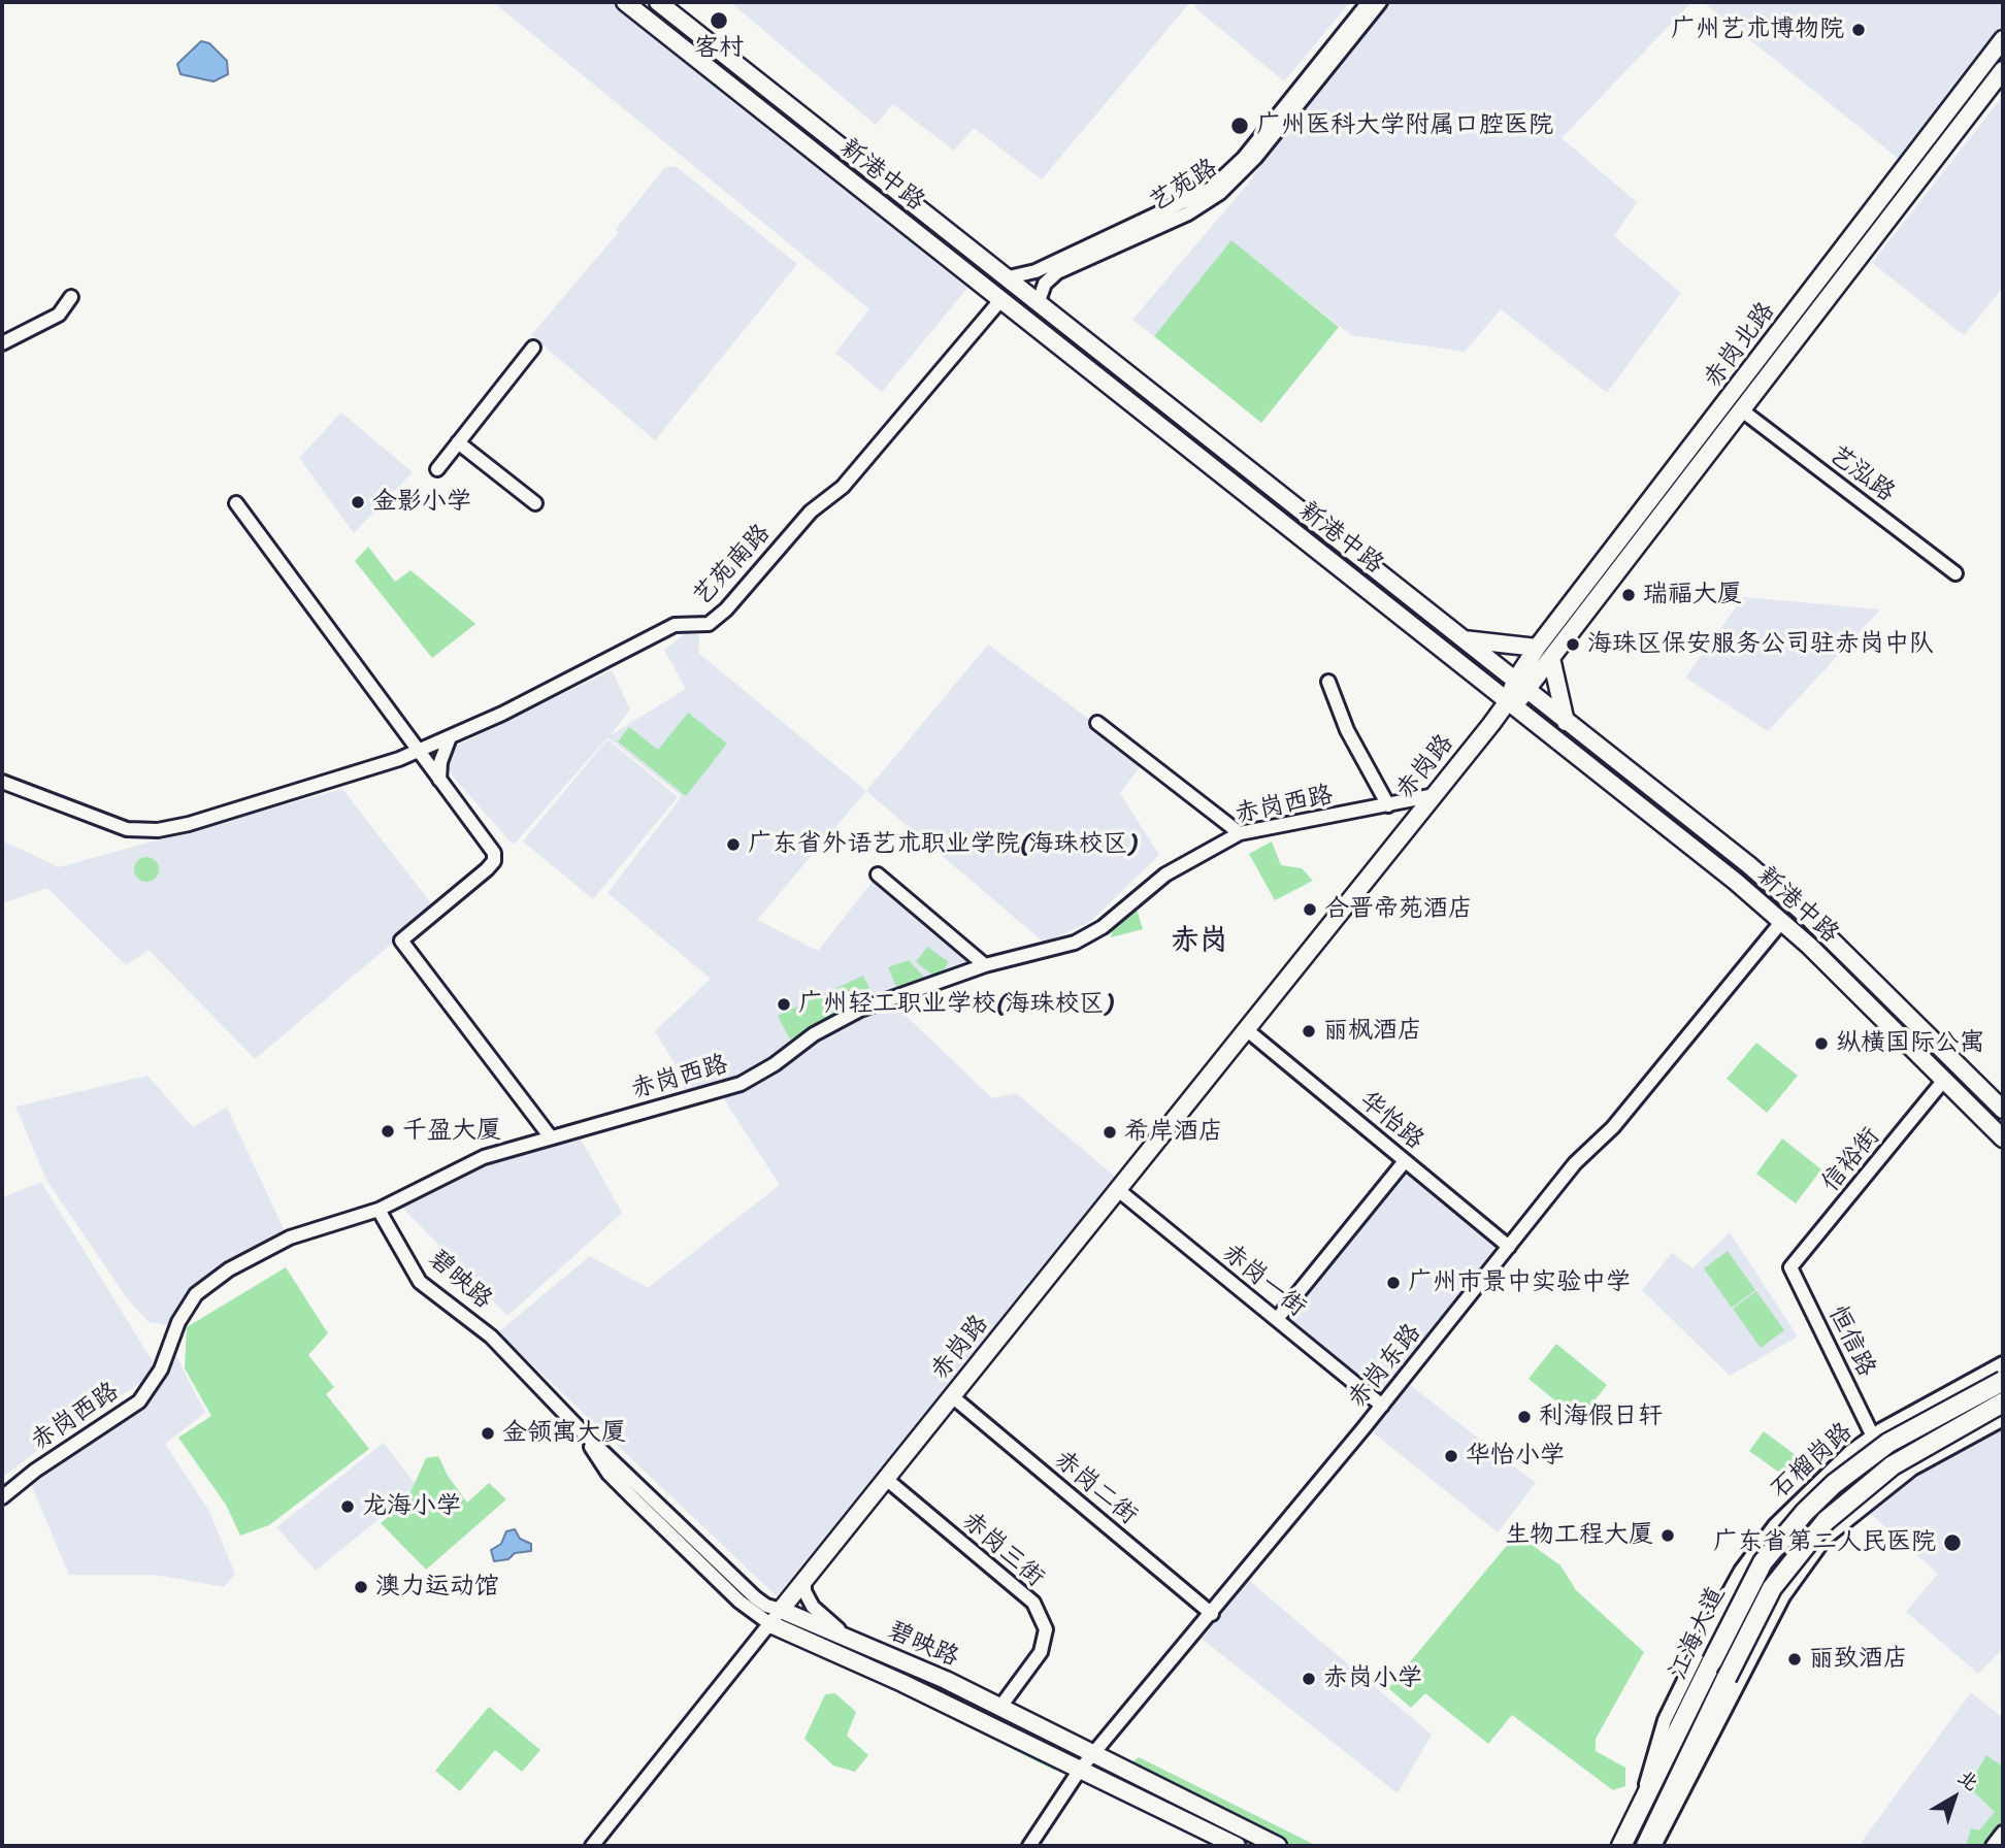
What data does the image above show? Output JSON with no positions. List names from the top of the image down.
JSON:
{
  "streets": {
    "highway": ["江海大道"],
    "main road": [
      "新港中路",
      "赤岗北路",
      "赤岗路",
      "碧映路"
    ],
    "street": [
      "艺苑路",
      "艺泓路",
      "艺苑南路",
      "赤岗西路",
      "华怡路",
      "信裕街",
      "赤岗一街",
      "恒信路",
      "赤岗东路",
      "石榴岗路",
      "赤岗二街",
      "赤岗三街"
    ]
  },
  "crossings": [
    ["新港中路", "艺苑路"],
    ["新港中路", "赤岗北路"],
    ["新港中路", "艺苑南路"],
    ["新港中路", "赤岗路"],
    ["新港中路", "信裕街"],
    ["新港中路", "赤岗东路"],
    ["赤岗北路", "艺泓路"],
    ["赤岗北路", "赤岗路"],
    ["赤岗路", "赤岗西路"],
    ["赤岗路", "华怡路"],
    ["赤岗路", "碧映路"],
    ["赤岗路", "赤岗一街"],
    ["赤岗路", "赤岗二街"],
    ["赤岗路", "赤岗三街"],
    ["赤岗西路", "碧映路"],
    ["华怡路", "赤岗东路"],
    ["信裕街", "恒信路"],
    ["碧映路", "赤岗东路"],
    ["碧映路", "赤岗三街"],
    ["赤岗一街", "赤岗东路"],
    ["恒信路", "石榴岗路"],
    ["赤岗东路", "赤岗二街"],
    ["石榴岗路", "江海大道"]
  ],
  "districts": ["赤岗"],
  "places": [
    "客村",
    "广州艺术博物院",
    "广州医科大学附属口腔医院",
    "金影小学",
    "瑞福大厦",
    "海珠区保安服务公司驻赤岗中队",
    "广东省外语艺术职业学院(海珠校区)",
    "合晋帝苑酒店",
    "广州轻工职业学校(海珠校区)",
    "丽枫酒店",
    "纵横国际公寓",
    "千盈大厦",
    "希岸酒店",
    "广州市景中实验中学",
    "利海假日轩",
    "金领寓大厦",
    "华怡小学",
    "龙海小学",
    "生物工程大厦",
    "广东省第二人民医院",
    "澳力运动馆",
    "丽致酒店",
    "赤岗小学"
  ],
  "north": "top right"
}
